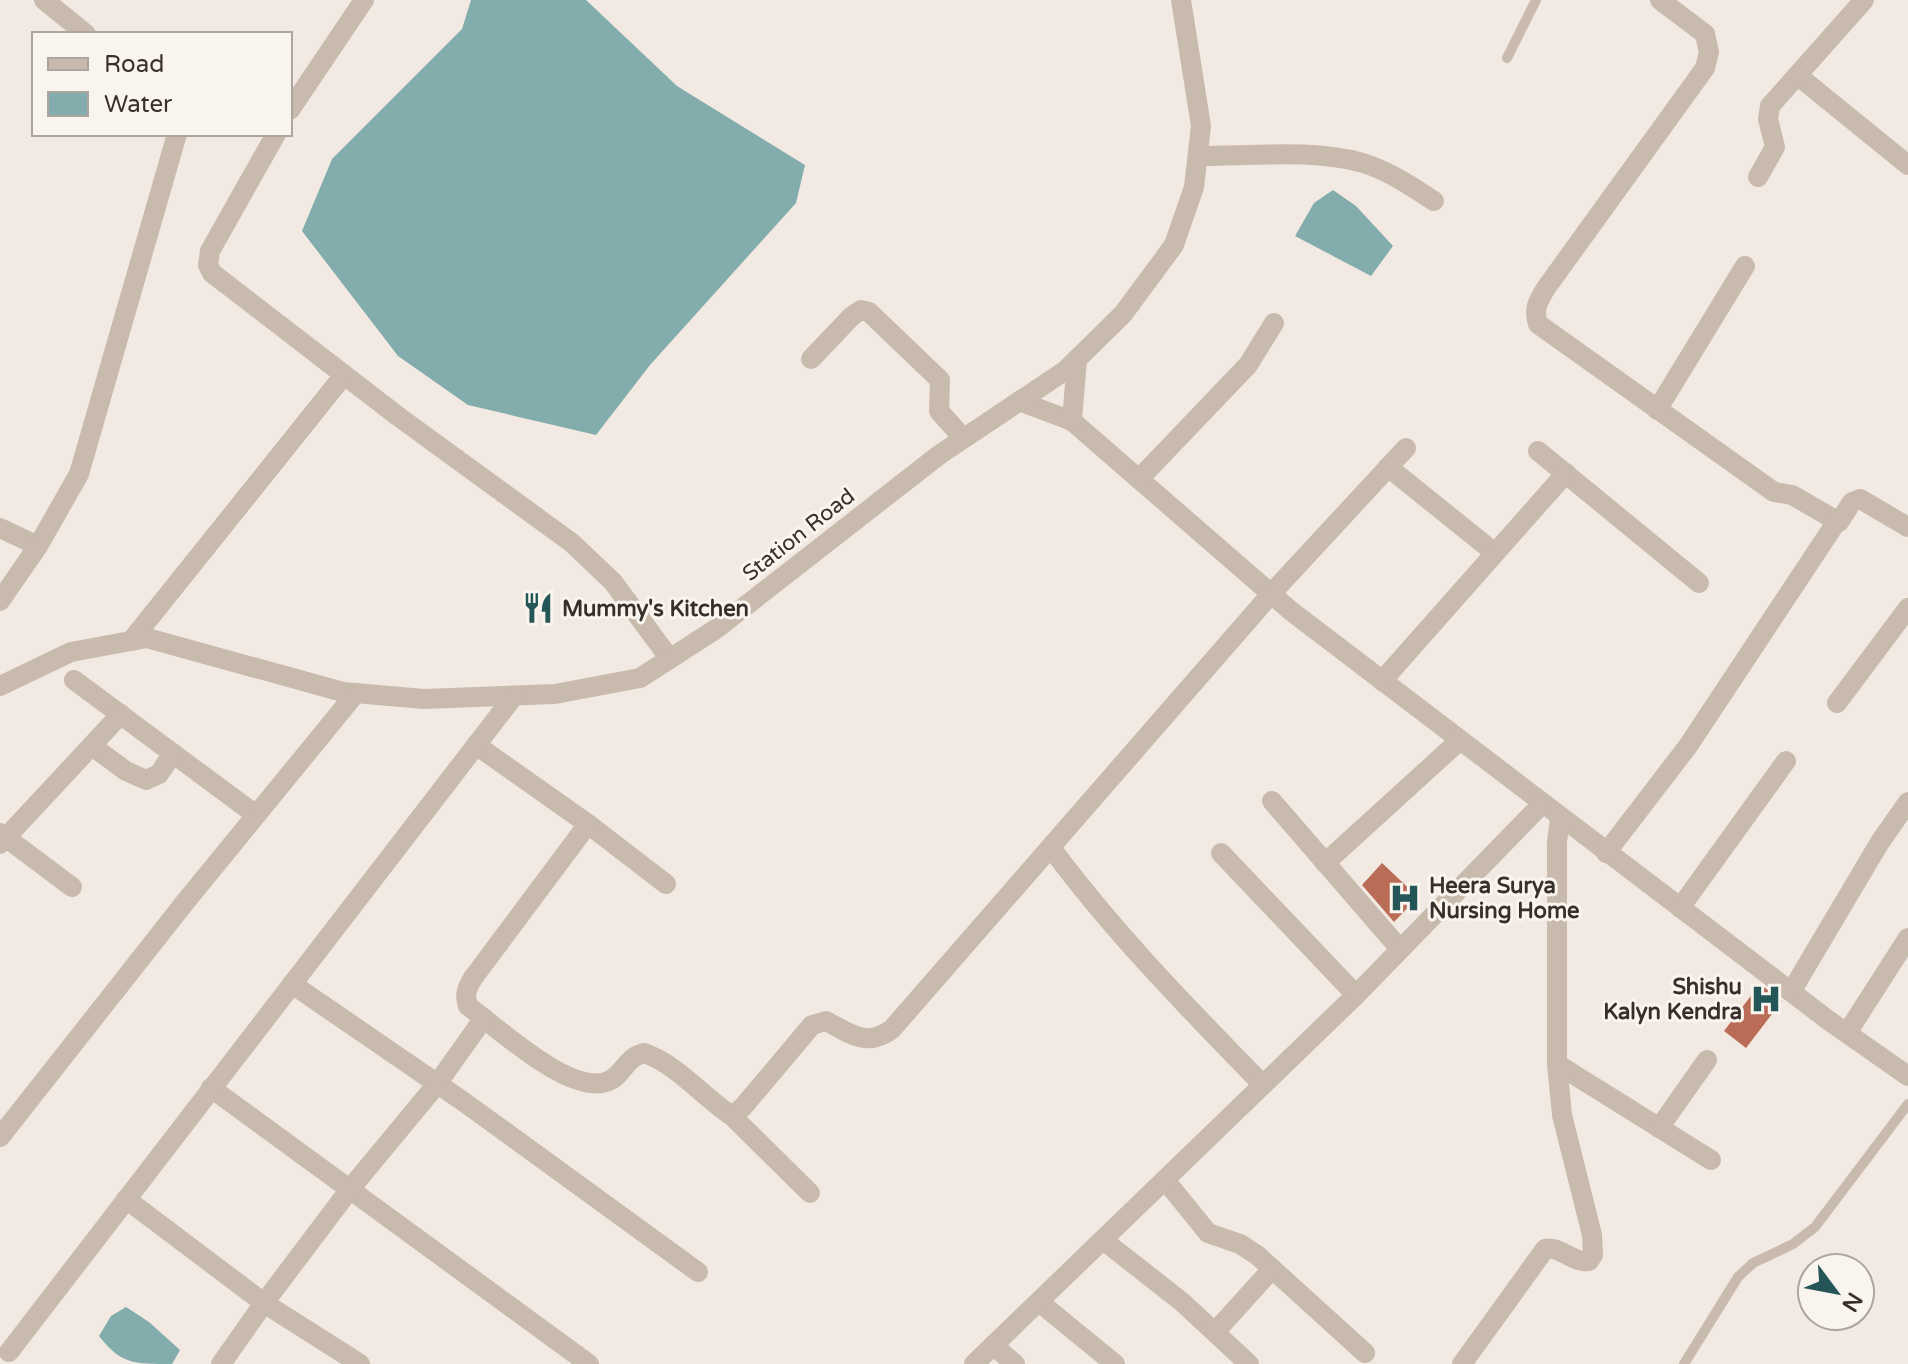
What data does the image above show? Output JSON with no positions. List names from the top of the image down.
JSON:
{
  "streets": {
    "street": ["Station Road"]
  },
  "places": {
    "restaurant": ["Mummy's Kitchen"],
    "hospital": ["Heera Surya Nursing Home", "Shishu Kalyn Kendra"]
  },
  "legend": ["Road", "Water"],
  "north": "bottom right"
}
